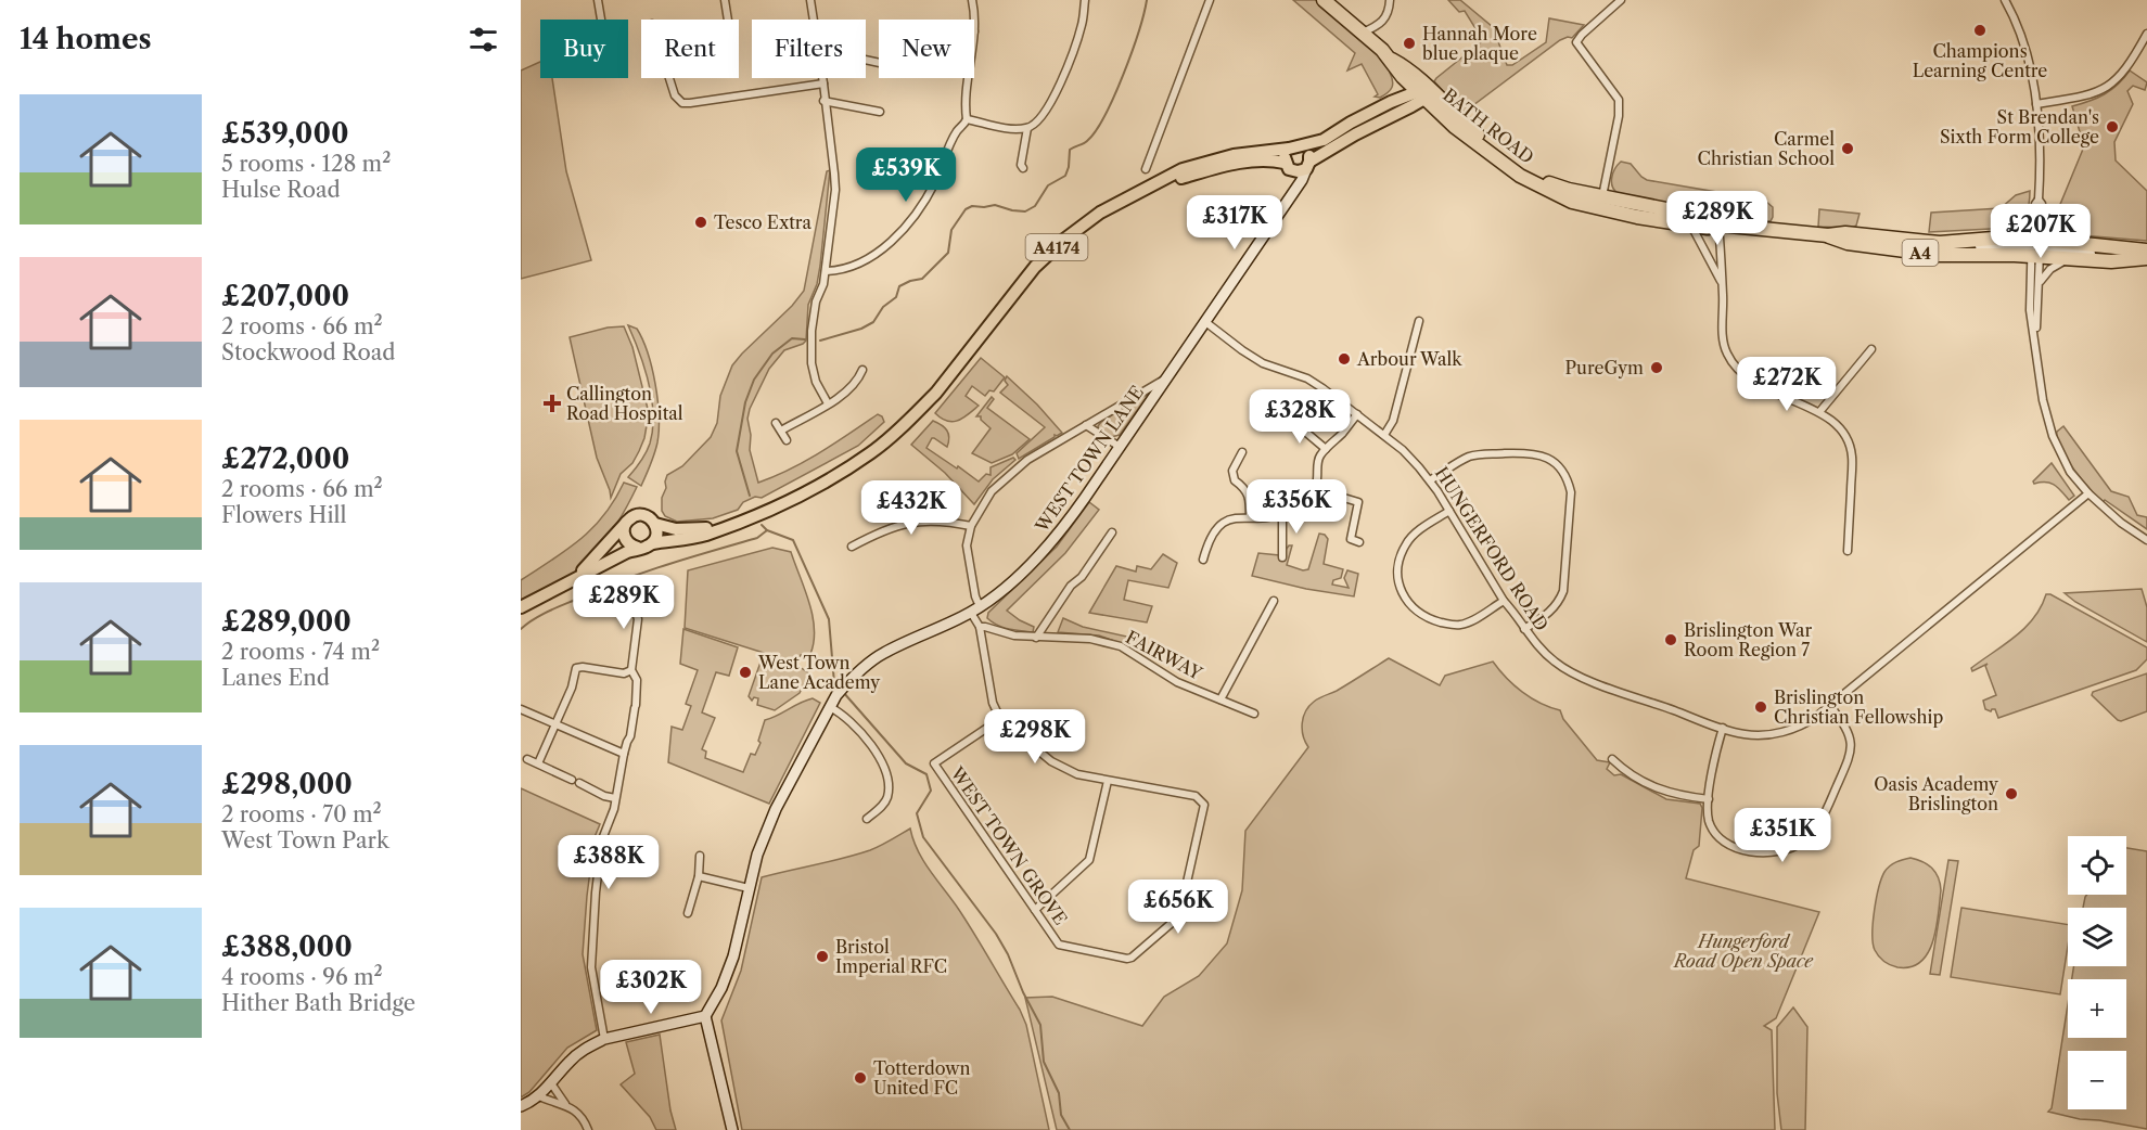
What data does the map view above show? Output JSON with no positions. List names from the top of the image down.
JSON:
{
  "streets": {
    "highway": ["BATH ROAD", "A4"],
    "main road": ["A4174", "WEST TOWN LANE"],
    "street": ["HUNGERFORD ROAD", "FAIRWAY", "WEST TOWN GROVE"]
  },
  "crossings": [
    ["BATH ROAD", "A4174"],
    ["BATH ROAD", "A4"],
    ["BATH ROAD", "WEST TOWN LANE"],
    ["A4174", "A4"],
    ["A4174", "WEST TOWN LANE"],
    ["A4", "WEST TOWN LANE"],
    ["WEST TOWN LANE", "HUNGERFORD ROAD"]
  ],
  "parks": ["Hungerford Road Open Space"],
  "places": {
    "other": [
      "Champions Learning Centre",
      "Hannah More blue plaque",
      "St Brendan's Sixth Form College",
      "Carmel Christian School",
      "Tesco Extra",
      "Arbour Walk",
      "PureGym",
      "Brislington War Room Region 7",
      "West Town Lane Academy",
      "Brislington Christian Fellowship",
      "Oasis Academy Brislington",
      "Bristol Imperial RFC",
      "Totterdown United FC"
    ],
    "health": ["Callington Road Hospital"]
  },
  "page": {
    "heading": "14 homes",
    "chip": [
      "Buy",
      "Rent",
      "Filters",
      "New"
    ],
    "list": [
      {
        "name": "£539,000",
        "note": "5 rooms · 128 m² · Hulse Road"
      },
      {
        "name": "£207,000",
        "note": "2 rooms · 66 m² · Stockwood Road"
      },
      {
        "name": "£272,000",
        "note": "2 rooms · 66 m² · Flowers Hill"
      },
      {
        "name": "£289,000",
        "note": "2 rooms · 74 m² · Lanes End"
      },
      {
        "name": "£298,000",
        "note": "2 rooms · 70 m² · West Town Park"
      },
      {
        "name": "£388,000",
        "note": "4 rooms · 96 m² · Hither Bath Bridge"
      }
    ],
    "price": [
      "£539K",
      "£289K",
      "£317K",
      "£207K",
      "£272K",
      "£328K",
      "£356K",
      "£432K",
      "£289K",
      "£298K",
      "£351K",
      "£388K",
      "£656K",
      "£302K"
    ],
    "map_buttons": ["+", "−"]
  }
}
